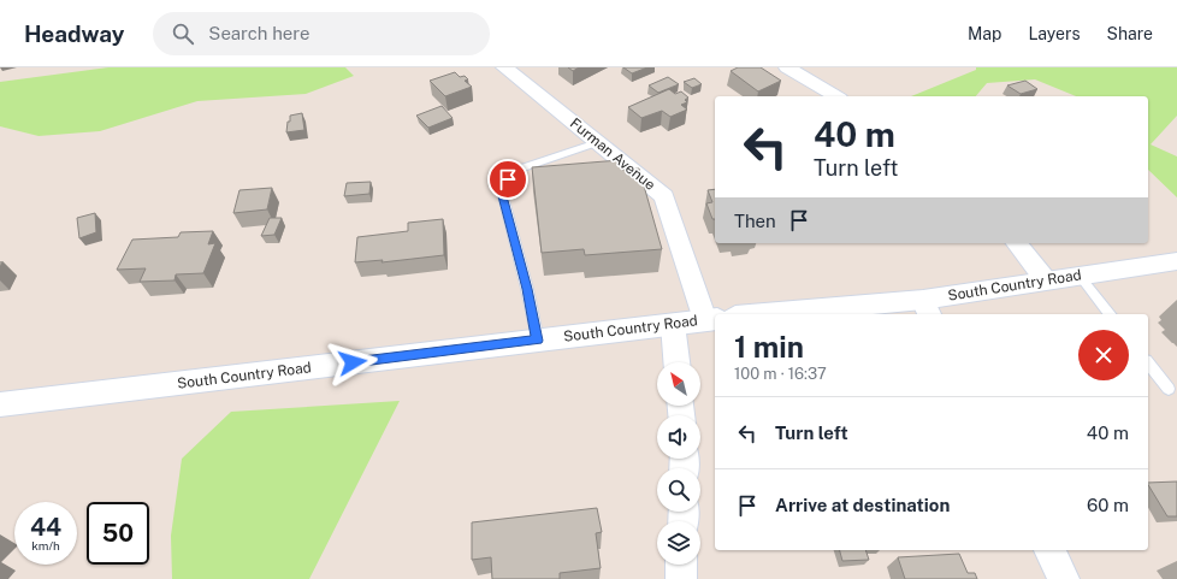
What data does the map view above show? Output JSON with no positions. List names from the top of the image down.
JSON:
{
  "streets": {
    "main road": ["South Country Road"],
    "street": ["Furman Avenue"]
  },
  "crossings": [
    ["Furman Avenue", "South Country Road"]
  ],
  "north": "top left",
  "page": {
    "header": "Headway",
    "search": "Search here",
    "nav": ["Map", "Layers", "Share"],
    "turn": ["40 m", "Turn left"],
    "then": "Then",
    "heading": ["1 min", "100 m · 16:37"],
    "list": [
      {
        "name": "Turn left",
        "value": "40 m"
      },
      {
        "name": "Arrive at destination",
        "value": "60 m"
      }
    ],
    "speed": "44 km/h",
    "limit": "50"
  }
}
